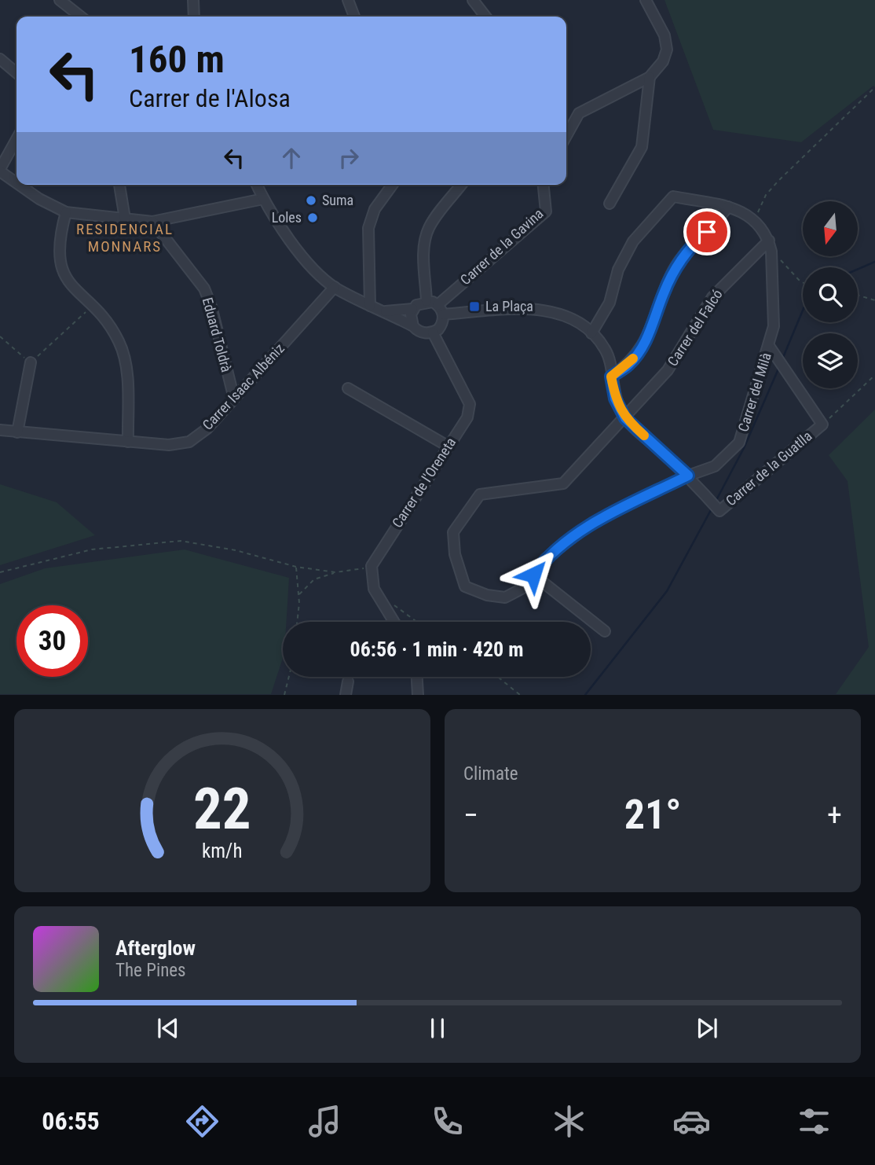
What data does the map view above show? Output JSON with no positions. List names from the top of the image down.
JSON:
{
  "streets": {
    "street": [
      "Carrer de la Gavina",
      "Carrer del Falcó",
      "Eduard Toldrà",
      "Carrer Isaac Albéniz",
      "Carrer del Milà",
      "Carrer de la Guatlla",
      "Carrer de l'Oreneta"
    ]
  },
  "crossings": [
    ["Carrer de la Gavina", "Carrer de l'Oreneta"],
    ["Carrer del Falcó", "Carrer del Milà"],
    ["Eduard Toldrà", "Carrer Isaac Albéniz"],
    ["Carrer del Milà", "Carrer de la Guatlla"]
  ],
  "districts": ["RESIDENCIAL MONNARS"],
  "places": {
    "other": ["Suma", "Loles"],
    "transit": ["La Plaça"]
  },
  "north": "bottom",
  "page": {
    "turn": ["160 m", "Carrer de l'Alosa"],
    "limit": "30",
    "trip": "06:56 · 1 min · 420 m",
    "tile": "Climate",
    "heat": ["−", "21°", "+"],
    "song": ["Afterglow", "The Pines"],
    "tabs": "06:55",
    "gauge": ["22", "km/h"]
  }
}
